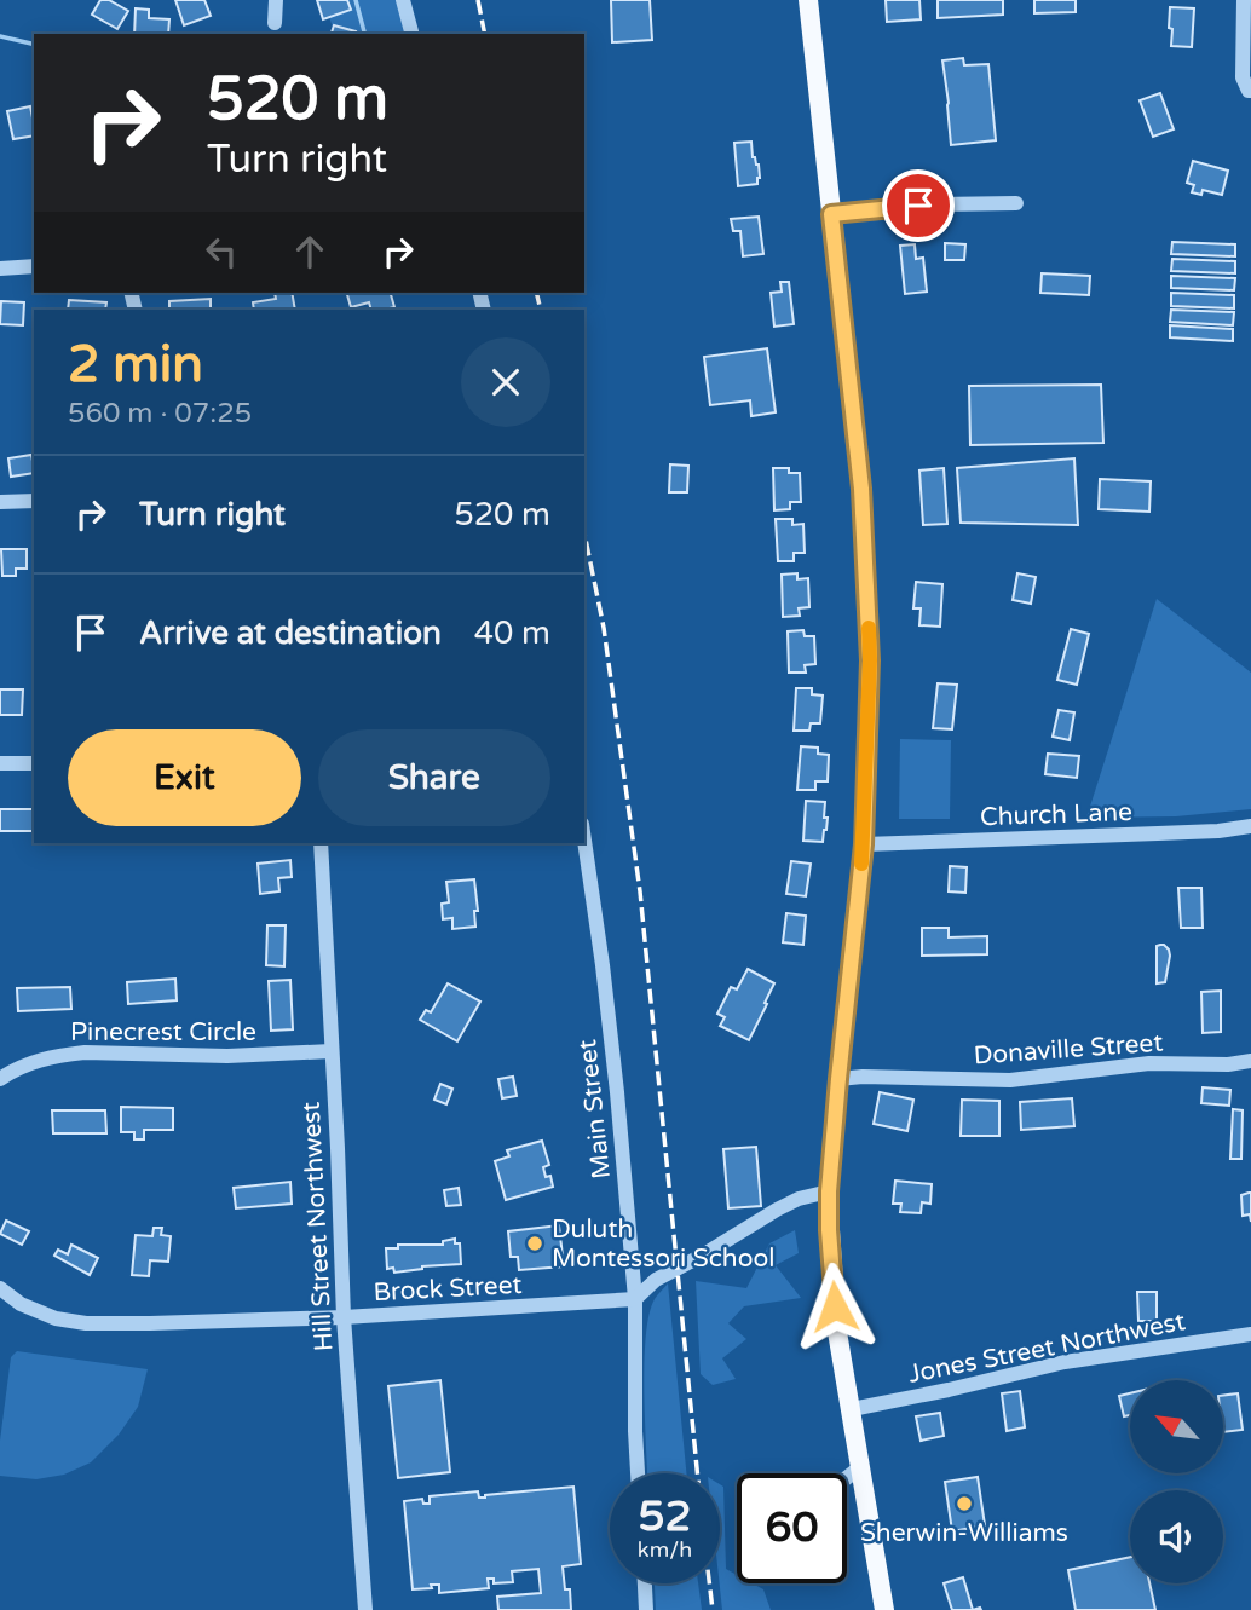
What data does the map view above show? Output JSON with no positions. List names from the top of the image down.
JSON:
{
  "streets": {
    "street": [
      "Church Lane",
      "Pinecrest Circle",
      "Donaville Street",
      "Main Street",
      "Hill Street Northwest",
      "Brock Street",
      "Jones Street Northwest"
    ]
  },
  "crossings": [
    ["Pinecrest Circle", "Hill Street Northwest"],
    ["Main Street", "Brock Street"],
    ["Hill Street Northwest", "Brock Street"]
  ],
  "places": ["Duluth Montessori School", "Sherwin-Williams"],
  "north": "top left",
  "page": {
    "turn": ["520 m", "Turn right"],
    "heading": ["2 min", "560 m · 07:25"],
    "list": [
      {
        "name": "Turn right",
        "value": "520 m"
      },
      {
        "name": "Arrive at destination",
        "value": "40 m"
      }
    ],
    "buttons": ["Exit", "Share"],
    "speed": "52 km/h",
    "limit": "60"
  }
}
